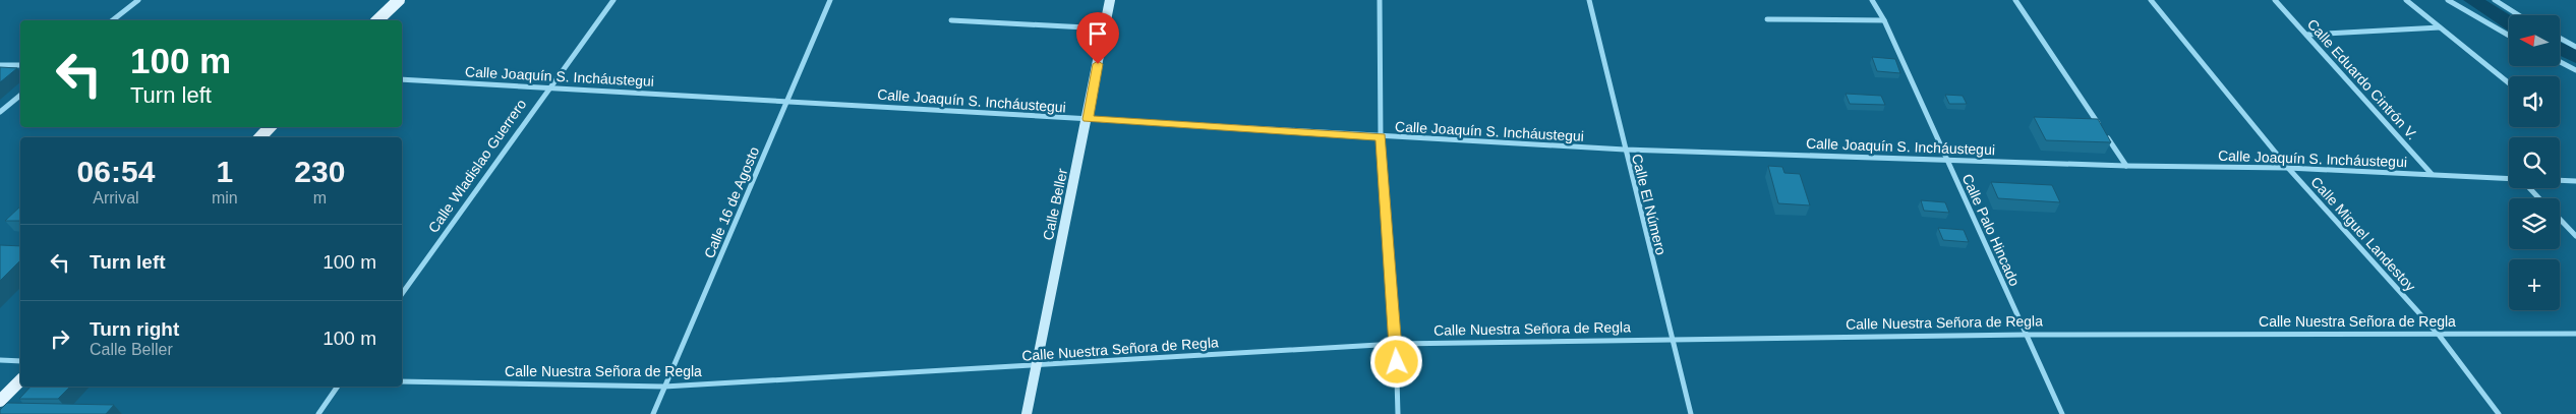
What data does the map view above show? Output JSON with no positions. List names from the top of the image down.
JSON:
{
  "streets": {
    "main road": ["Calle Beller"],
    "street": [
      "Calle Joaquín S. Incháustegui",
      "Calle Eduardo Cintrón V.",
      "Calle Wladislao Guerrero",
      "Calle 16 de Agosto",
      "Calle El Número",
      "Calle Palo Hincado",
      "Calle Miguel Landestoy",
      "Calle Nuestra Señora de Regla"
    ]
  },
  "crossings": [
    ["Calle Joaquín S. Incháustegui", "Calle Eduardo Cintrón V."],
    ["Calle Joaquín S. Incháustegui", "Calle Wladislao Guerrero"],
    ["Calle Joaquín S. Incháustegui", "Calle 16 de Agosto"],
    ["Calle Joaquín S. Incháustegui", "Calle Beller"],
    ["Calle Joaquín S. Incháustegui", "Calle El Número"],
    ["Calle Joaquín S. Incháustegui", "Calle Palo Hincado"],
    ["Calle Joaquín S. Incháustegui", "Calle Miguel Landestoy"],
    ["Calle 16 de Agosto", "Calle Nuestra Señora de Regla"],
    ["Calle Beller", "Calle Nuestra Señora de Regla"],
    ["Calle El Número", "Calle Nuestra Señora de Regla"],
    ["Calle Palo Hincado", "Calle Nuestra Señora de Regla"],
    ["Calle Miguel Landestoy", "Calle Nuestra Señora de Regla"]
  ],
  "north": "left",
  "page": {
    "map_buttons": "+",
    "turn": ["100 m", "Turn left"],
    "eta": [
      "06:54",
      "Arrival",
      "1",
      "min",
      "230",
      "m"
    ],
    "list": [
      {
        "name": "Turn left",
        "value": "100 m"
      },
      {
        "name": "Turn right",
        "note": "Calle Beller",
        "value": "100 m"
      }
    ]
  }
}
